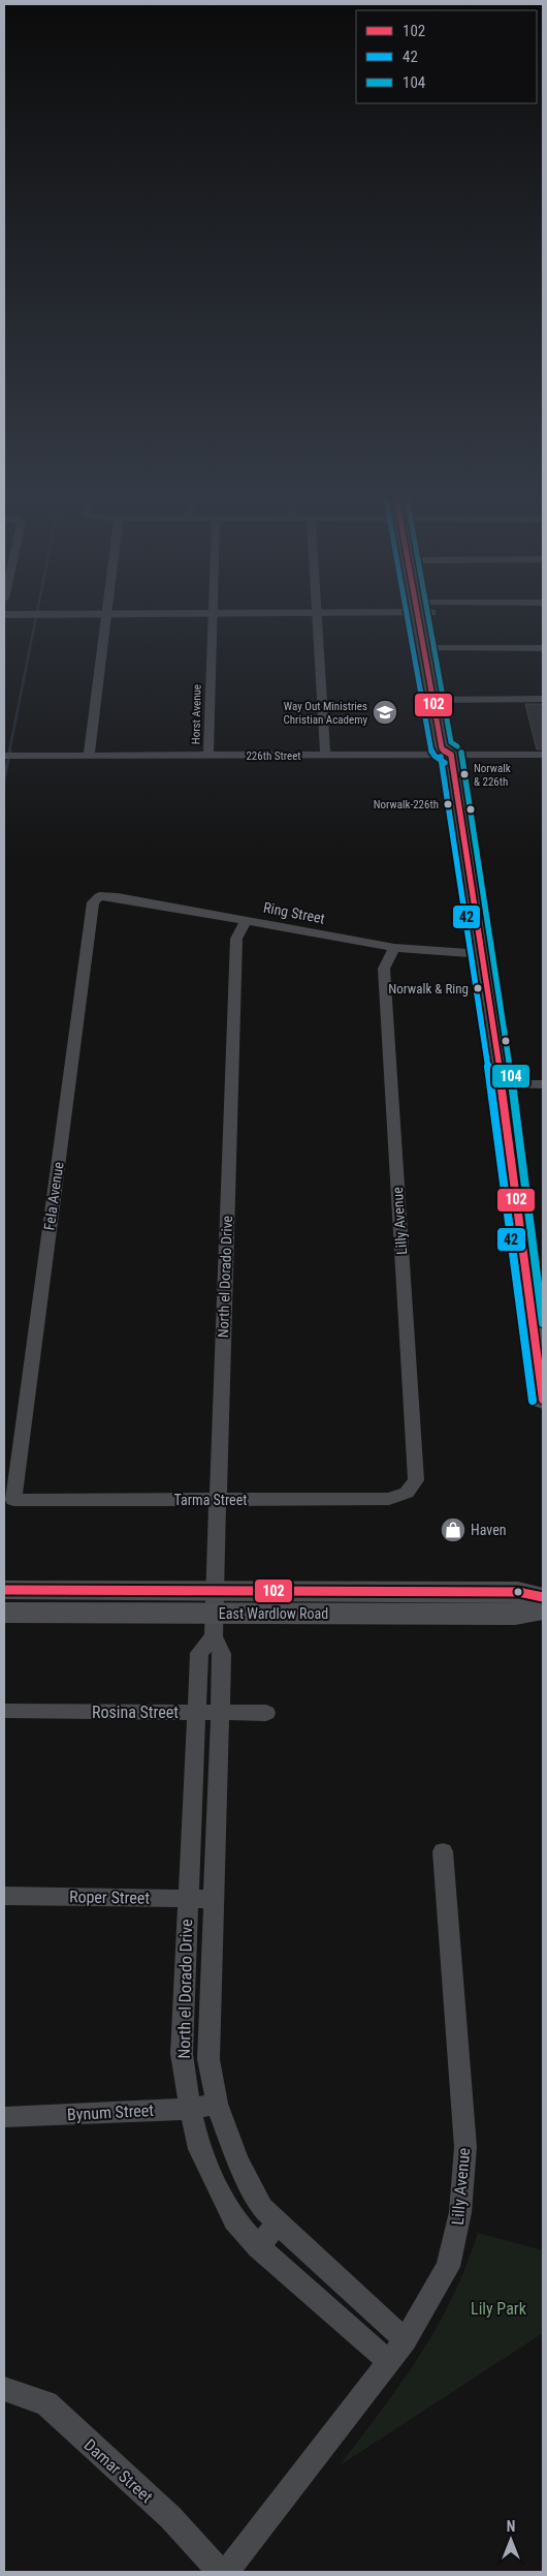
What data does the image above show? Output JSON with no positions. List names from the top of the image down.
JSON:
{
  "streets": {
    "main road": ["East Wardlow Road"],
    "street": [
      "Horst Avenue",
      "226th Street",
      "Ring Street",
      "Fela Avenue",
      "Lilly Avenue",
      "North el Dorado Drive",
      "Tarma Street",
      "Rosina Street",
      "Roper Street",
      "Bynum Street",
      "Damar Street"
    ]
  },
  "crossings": [
    ["Horst Avenue", "226th Street"],
    ["Ring Street", "Fela Avenue"],
    ["Ring Street", "Lilly Avenue"],
    ["Ring Street", "North el Dorado Drive"],
    ["Fela Avenue", "Tarma Street"],
    ["Lilly Avenue", "North el Dorado Drive"],
    ["Lilly Avenue", "Tarma Street"],
    ["North el Dorado Drive", "Tarma Street"],
    ["North el Dorado Drive", "East Wardlow Road"],
    ["North el Dorado Drive", "Rosina Street"],
    ["North el Dorado Drive", "Roper Street"],
    ["North el Dorado Drive", "Bynum Street"]
  ],
  "parks": ["Lily Park"],
  "places": {
    "school or university": ["Way Out Ministries Christian Academy"],
    "other": ["Norwalk & 226th", "Norwalk-226th", "Norwalk & Ring"],
    "shop": ["Haven"]
  },
  "lines": ["transit line 102", "transit line 42", "transit line 104"],
  "legend": ["102", "42", "104"],
  "north": "top"
}
